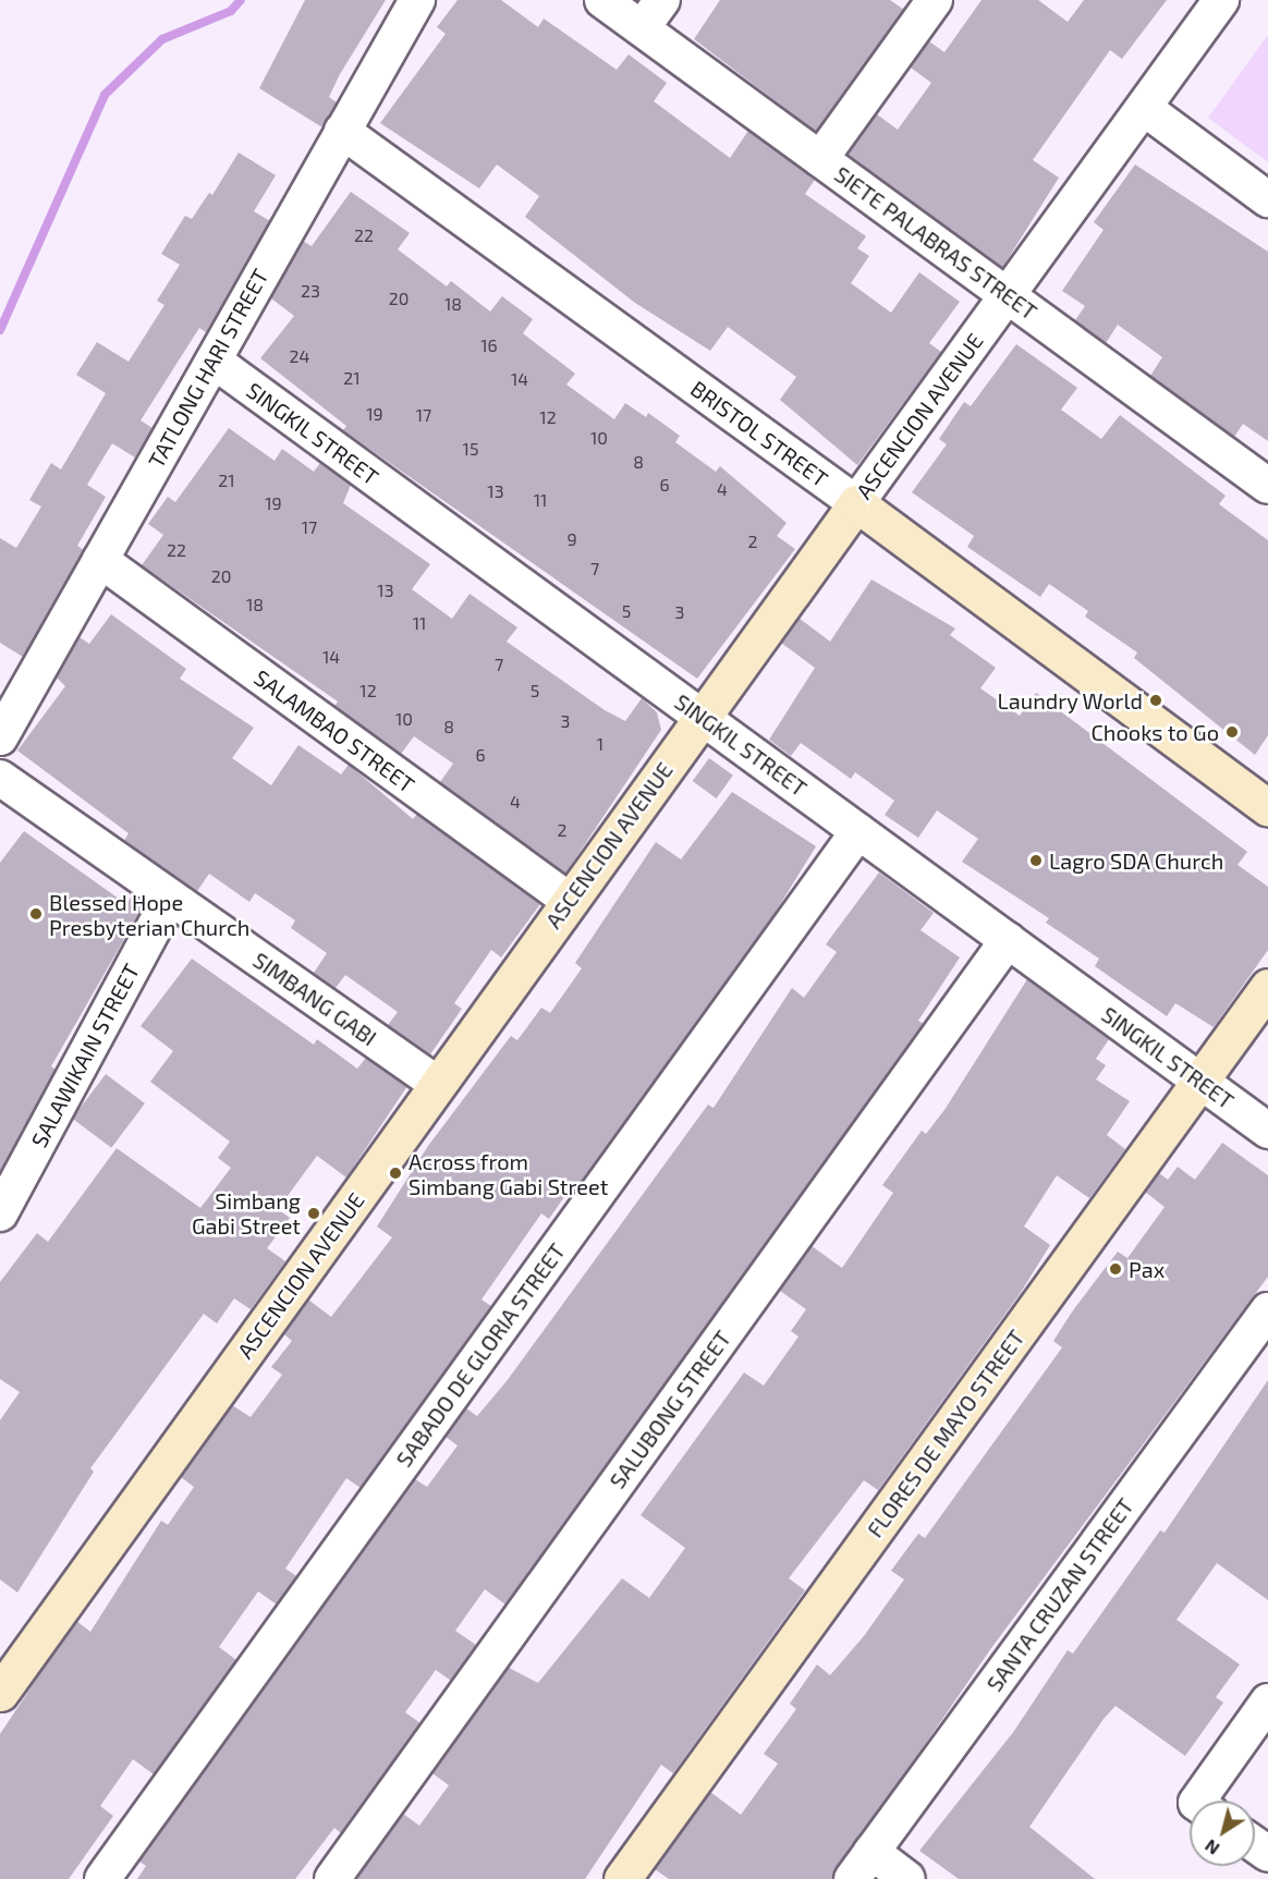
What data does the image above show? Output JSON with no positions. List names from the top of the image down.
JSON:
{
  "streets": {
    "street": [
      "SIETE PALABRAS STREET",
      "TATLONG HARI STREET",
      "ASCENCION AVENUE",
      "SINGKIL STREET",
      "BRISTOL STREET",
      "SALAMBAO STREET",
      "SIMBANG GABI",
      "SALAWIKAIN STREET",
      "SABADO DE GLORIA STREET",
      "SALUBONG STREET",
      "FLORES DE MAYO STREET",
      "SANTA CRUZAN STREET"
    ]
  },
  "crossings": [
    ["SIETE PALABRAS STREET", "ASCENCION AVENUE"],
    ["TATLONG HARI STREET", "SINGKIL STREET"],
    ["TATLONG HARI STREET", "BRISTOL STREET"],
    ["TATLONG HARI STREET", "SALAMBAO STREET"],
    ["ASCENCION AVENUE", "SINGKIL STREET"],
    ["ASCENCION AVENUE", "BRISTOL STREET"],
    ["ASCENCION AVENUE", "SALAMBAO STREET"],
    ["ASCENCION AVENUE", "SIMBANG GABI"],
    ["SINGKIL STREET", "SABADO DE GLORIA STREET"],
    ["SINGKIL STREET", "SALUBONG STREET"],
    ["SINGKIL STREET", "FLORES DE MAYO STREET"],
    ["SIMBANG GABI", "SALAWIKAIN STREET"]
  ],
  "places": [
    "Laundry World",
    "Chooks to Go",
    "Lagro SDA Church",
    "Blessed Hope Presbyterian Church",
    "Across from Simbang Gabi Street",
    "Simbang Gabi Street",
    "Pax"
  ],
  "house_numbers": [
    "22",
    "23",
    "20",
    "18",
    "16",
    "24",
    "21",
    "14",
    "19",
    "17",
    "12",
    "10",
    "15",
    "8",
    "21",
    "6",
    "4",
    "13",
    "11",
    "19",
    "17",
    "9",
    "2",
    "22",
    "7",
    "20",
    "13",
    "18",
    "5",
    "3",
    "11",
    "14",
    "7",
    "12",
    "5",
    "10",
    "3",
    "8",
    "1",
    "6",
    "4",
    "2"
  ],
  "north": "bottom left"
}
